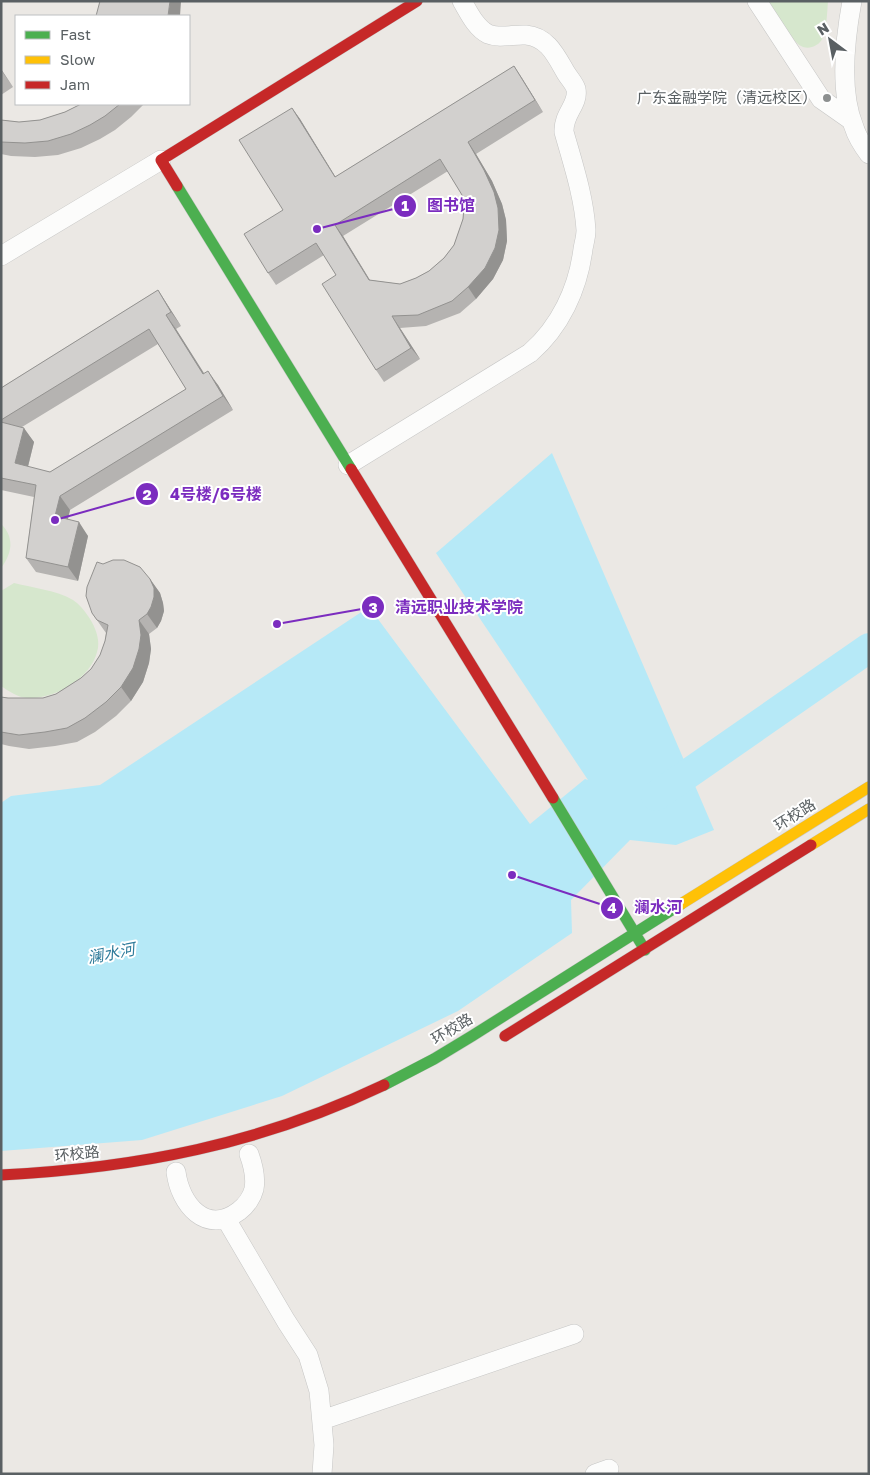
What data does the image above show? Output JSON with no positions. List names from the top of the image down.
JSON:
{
  "streets": {
    "street": ["环校路"]
  },
  "water": ["澜水河"],
  "places": [
    "广东金融学院（清远校区）",
    "图书馆",
    "4号楼/6号楼",
    "清远职业技术学院",
    "澜水河"
  ],
  "legend": ["Fast", "Slow", "Jam"],
  "north": "top left"
}
